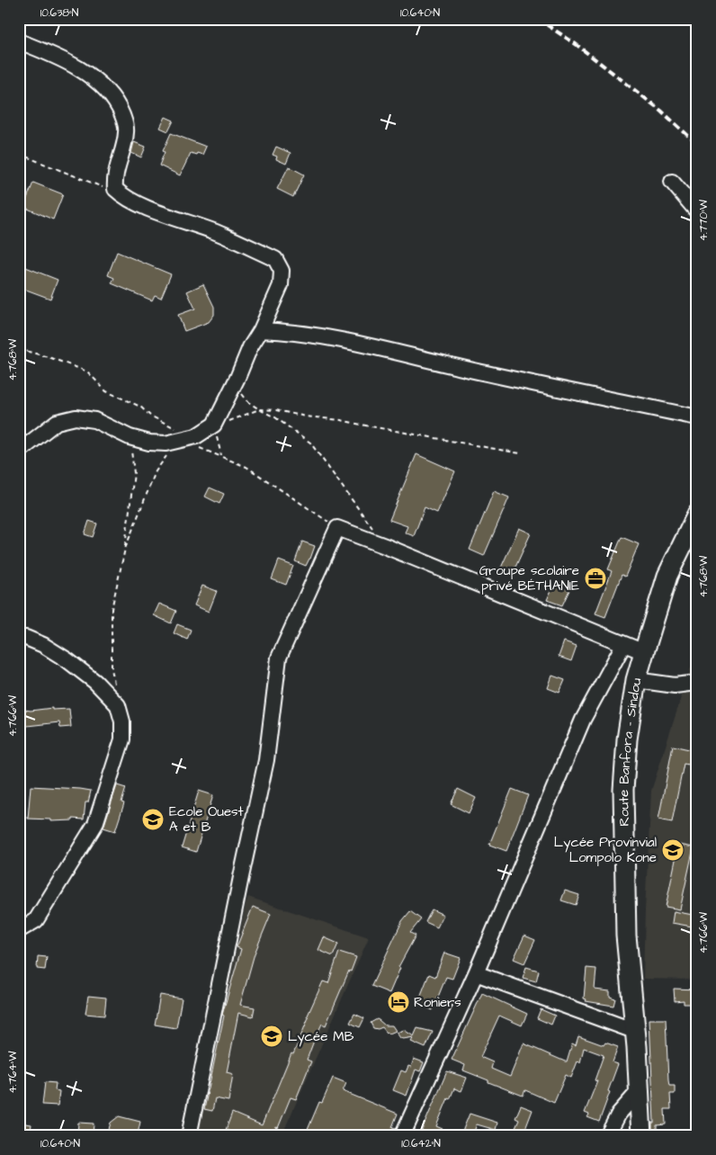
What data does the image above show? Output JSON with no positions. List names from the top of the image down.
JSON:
{
  "streets": {
    "main road": ["Route Banfora - Sindou"]
  },
  "places": {
    "office": ["Groupe scolaire privé BÉTHANIE"],
    "school or university": ["Ecole Ouest A et B", "Lycée Provinvial Lompolo Kone", "Lycée MB"],
    "hotel": ["Roniers"]
  },
  "coordinates": [
    "10.638°N",
    "10.640°N",
    "4.770°W",
    "4.768°W",
    "4.766°W",
    "4.764°W",
    "10.642°N"
  ]
}
